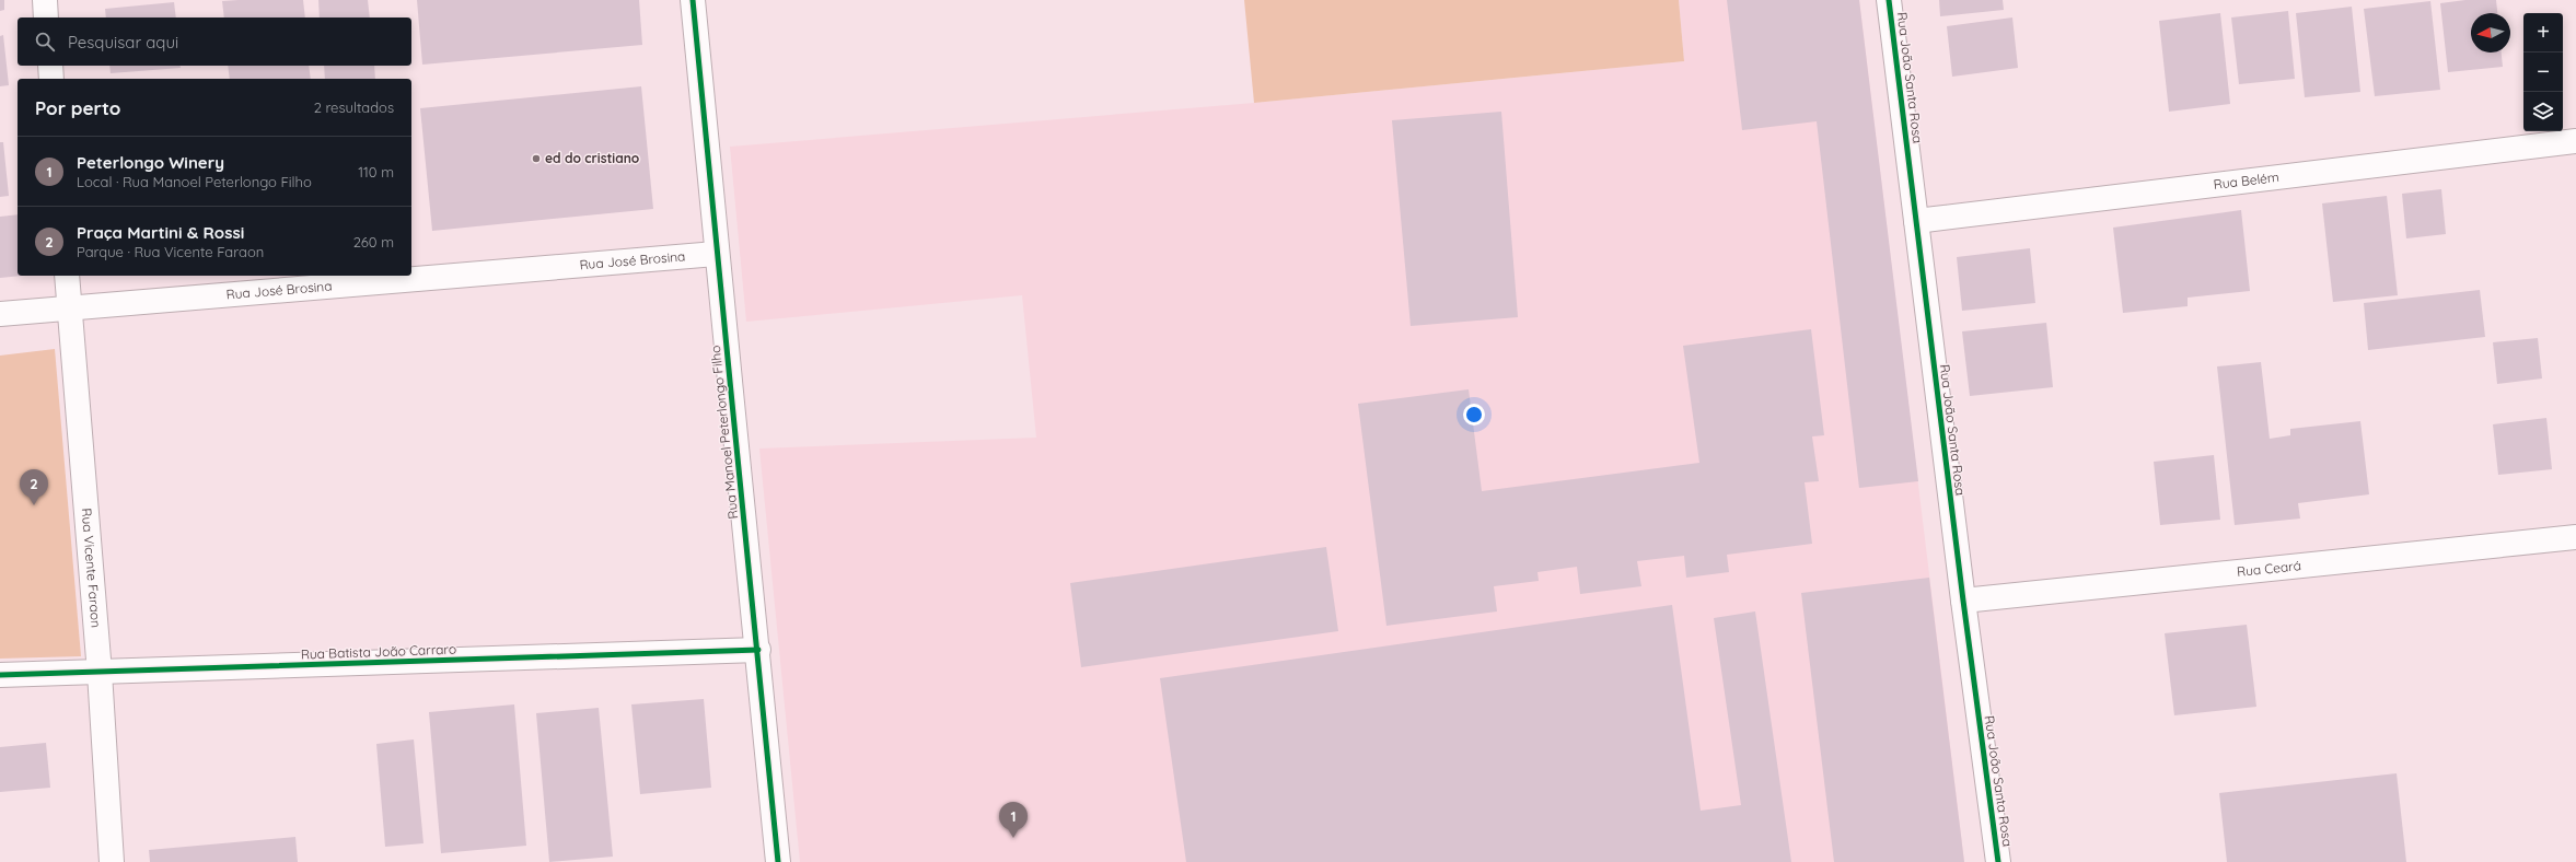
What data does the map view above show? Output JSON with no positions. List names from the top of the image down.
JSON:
{
  "streets": {
    "street": [
      "Rua João Santa Rosa",
      "Rua Belém",
      "Rua José Brosina",
      "Rua Manoel Peterlongo Filho",
      "Rua Vicente Faraon",
      "Rua Ceará",
      "Rua Batista João Carraro"
    ]
  },
  "crossings": [
    ["Rua João Santa Rosa", "Rua Belém"],
    ["Rua João Santa Rosa", "Rua Ceará"],
    ["Rua José Brosina", "Rua Manoel Peterlongo Filho"],
    ["Rua José Brosina", "Rua Vicente Faraon"],
    ["Rua Manoel Peterlongo Filho", "Rua Batista João Carraro"],
    ["Rua Vicente Faraon", "Rua Batista João Carraro"]
  ],
  "places": ["ed do cristiano"],
  "north": "left",
  "page": {
    "map_buttons": ["+", "−"],
    "search": "Pesquisar aqui",
    "heading": ["Por perto", "2 resultados"],
    "list": [
      {
        "mark": "1",
        "name": "Peterlongo Winery",
        "note": "Local · Rua Manoel Peterlongo Filho",
        "value": "110 m"
      },
      {
        "mark": "2",
        "name": "Praça Martini & Rossi",
        "note": "Parque · Rua Vicente Faraon",
        "value": "260 m"
      }
    ],
    "pins": ["2", "1"]
  }
}
